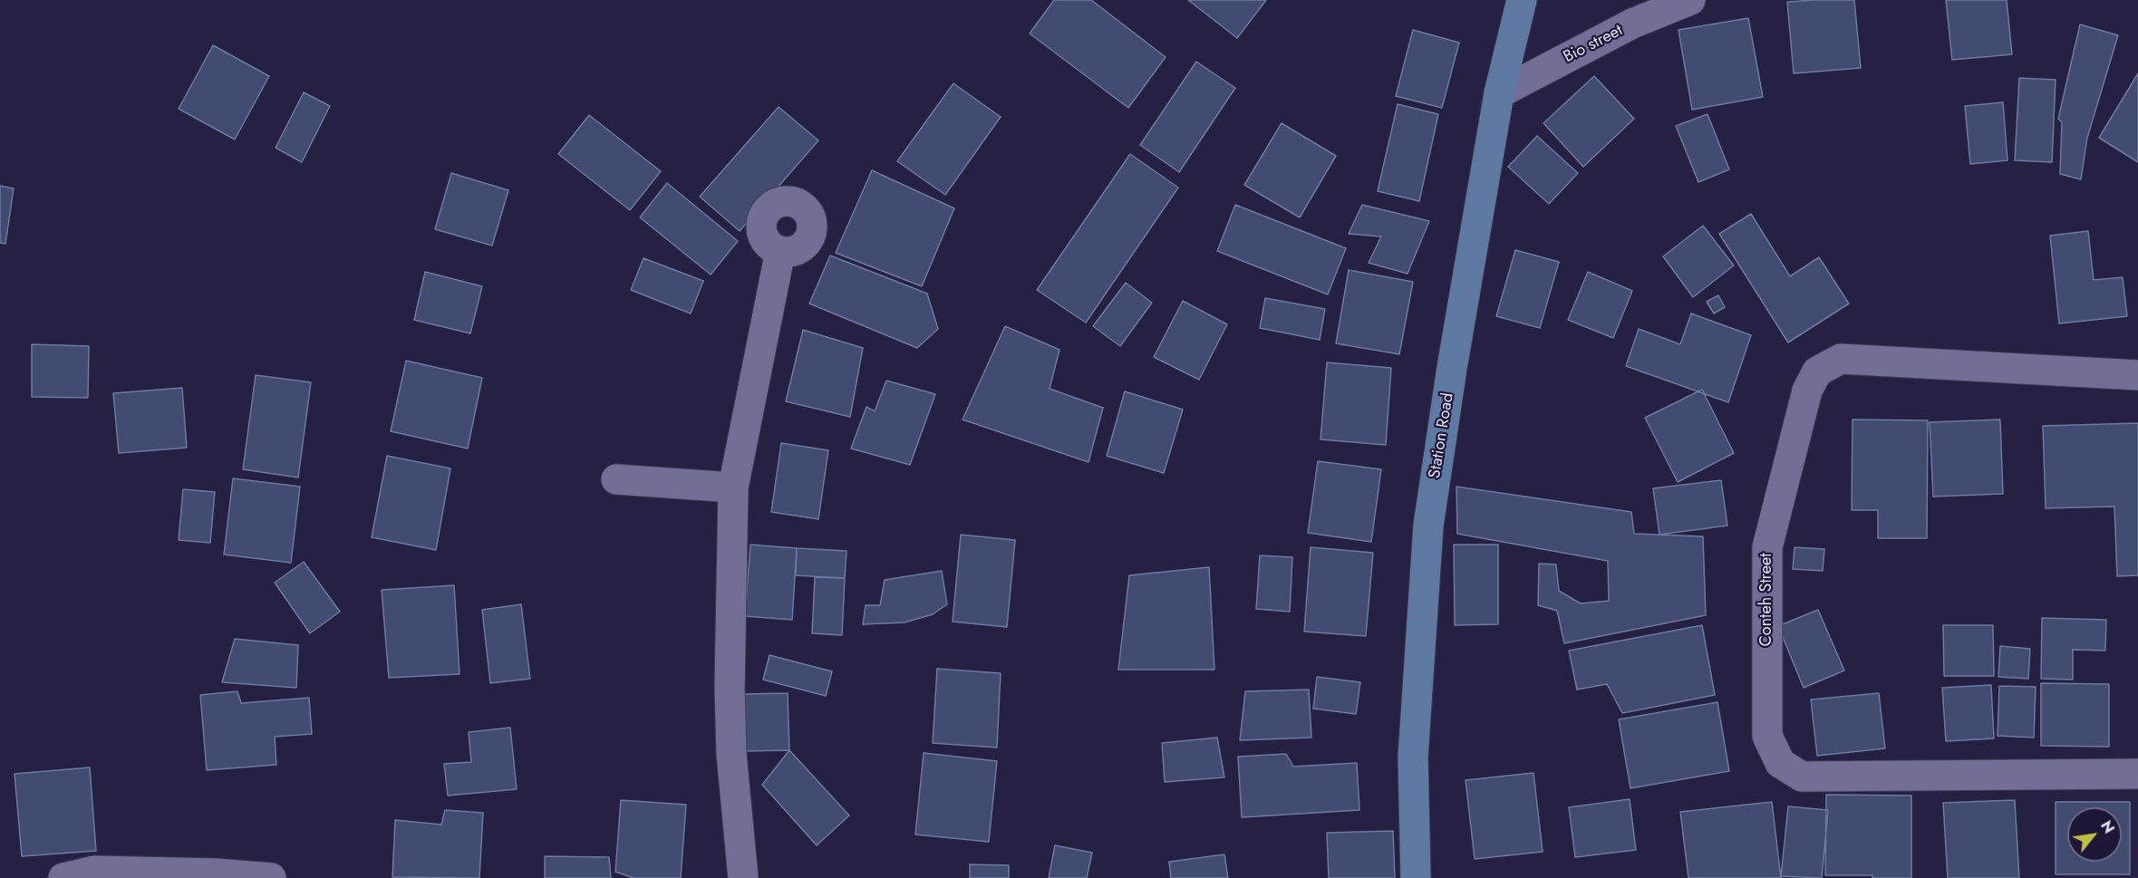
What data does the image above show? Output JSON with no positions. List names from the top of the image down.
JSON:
{
  "streets": {
    "main road": ["Station Road"],
    "street": ["Bio street", "Conteh Street"]
  },
  "crossings": [
    ["Bio street", "Station Road"]
  ],
  "north": "top right"
}
